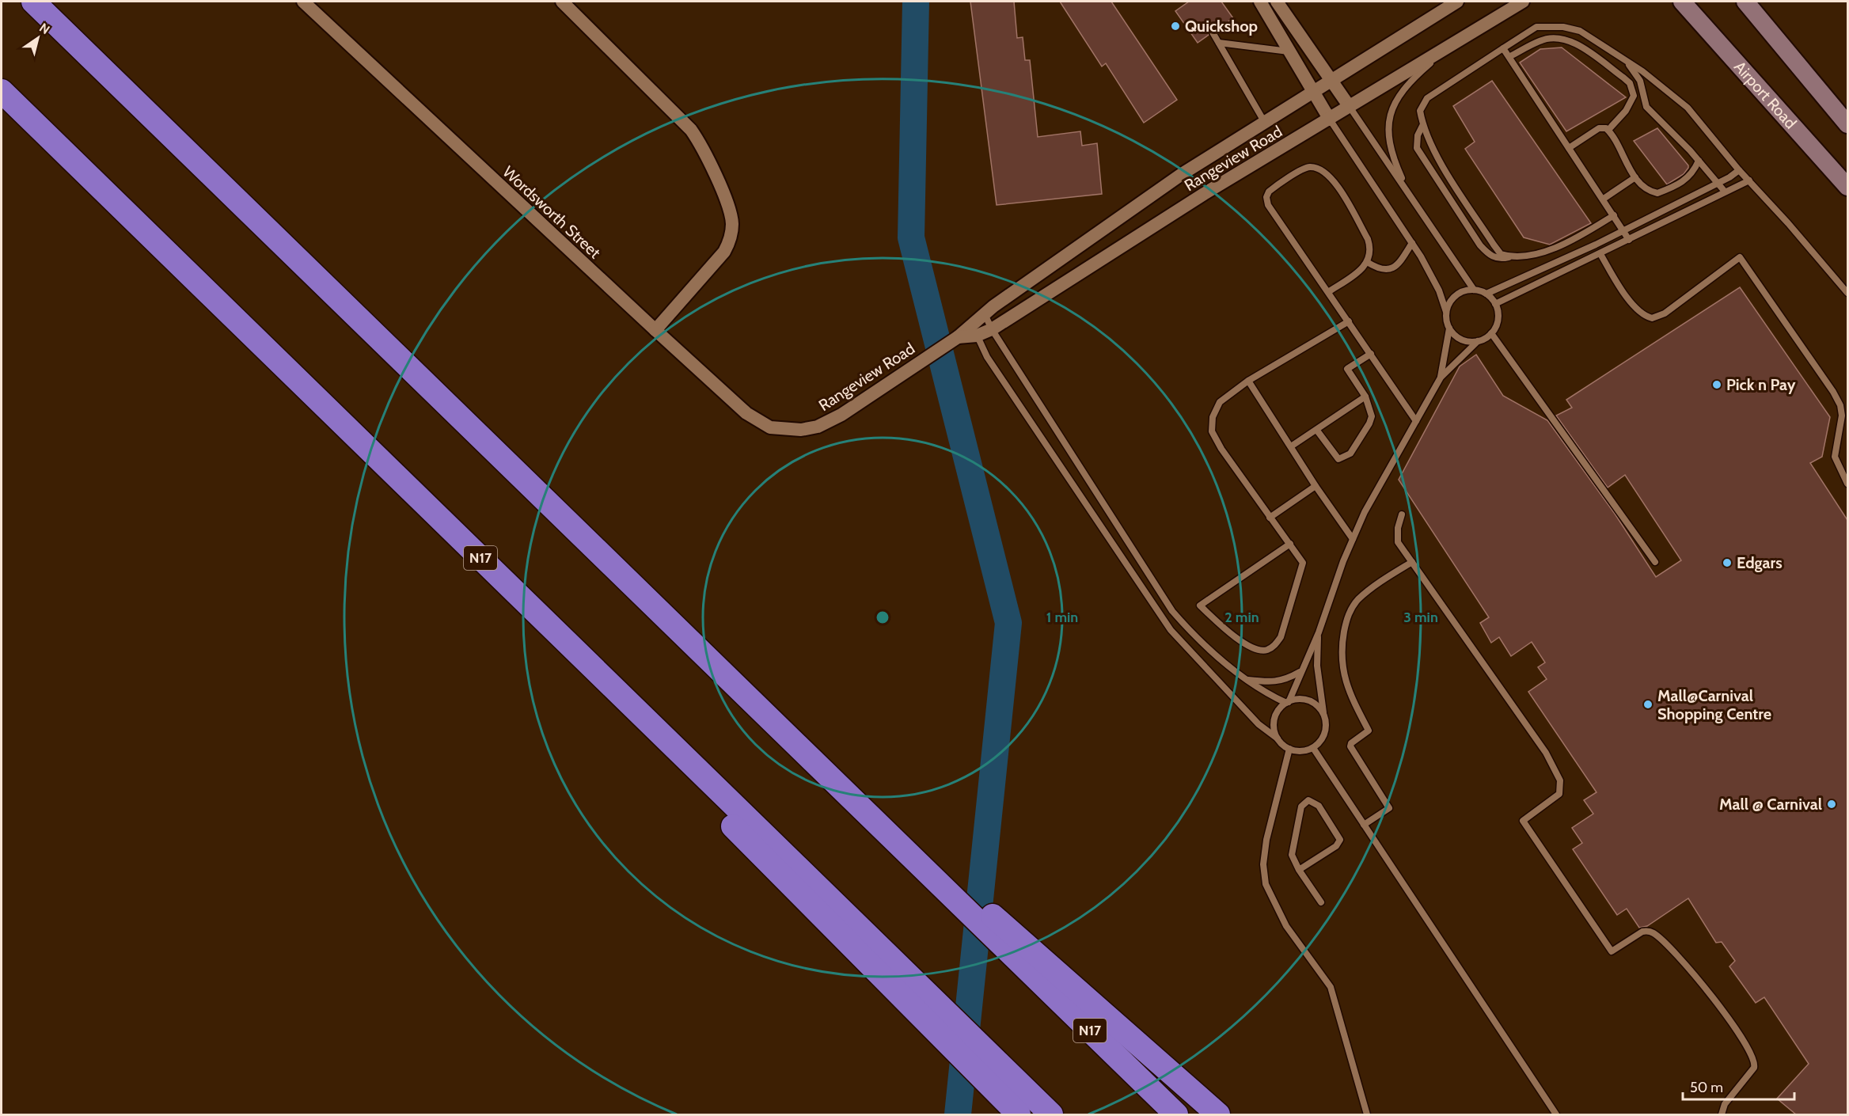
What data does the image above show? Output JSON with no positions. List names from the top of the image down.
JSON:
{
  "streets": {
    "highway": ["N17"],
    "main road": ["Airport Road"],
    "street": ["Rangeview Road", "Wordsworth Street"]
  },
  "crossings": [
    ["Rangeview Road", "Wordsworth Street"]
  ],
  "places": [
    "Quickshop",
    "Pick n Pay",
    "Edgars",
    "Mall@Carnival Shopping Centre",
    "Mall @ Carnival"
  ],
  "scale_bar": "50 m",
  "north": "top right",
  "rings": ["1 min", "2 min", "3 min"]
}
